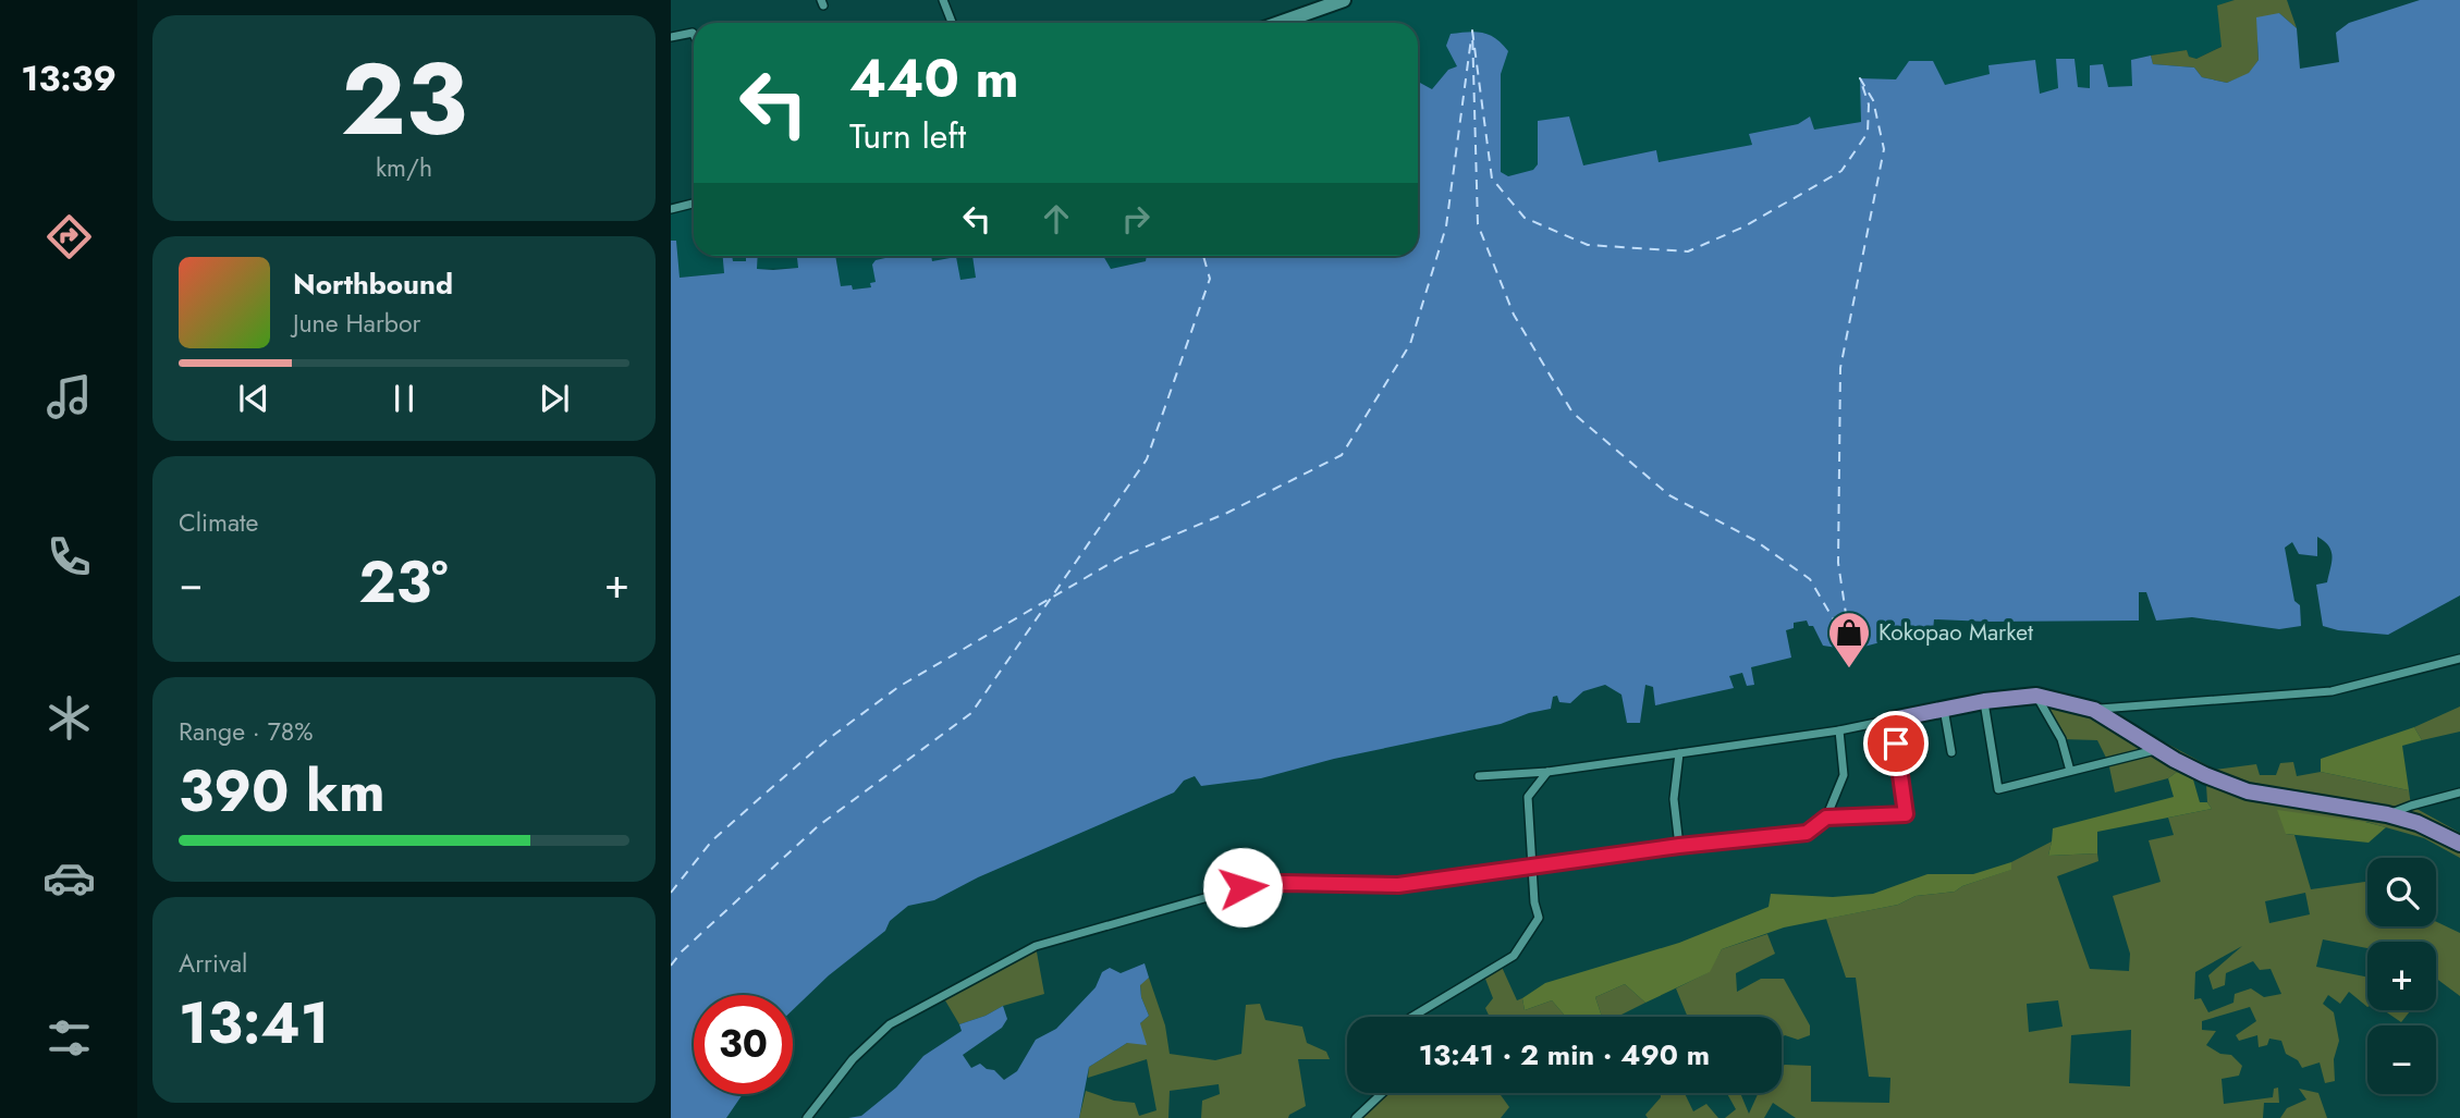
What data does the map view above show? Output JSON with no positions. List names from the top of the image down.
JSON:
{
  "places": {
    "shop": ["Kokopao Market"]
  },
  "page": {
    "tabs": "13:39",
    "tile": [
      ["23", "km/h"],
      "Climate",
      ["Range · 78%", "390 km"],
      ["Arrival", "13:41"]
    ],
    "turn": ["440 m", "Turn left"],
    "song": ["Northbound", "June Harbor"],
    "heat": ["−", "23°", "+"],
    "map_buttons": ["+", "−"],
    "limit": "30",
    "trip": "13:41 · 2 min · 490 m"
  }
}
